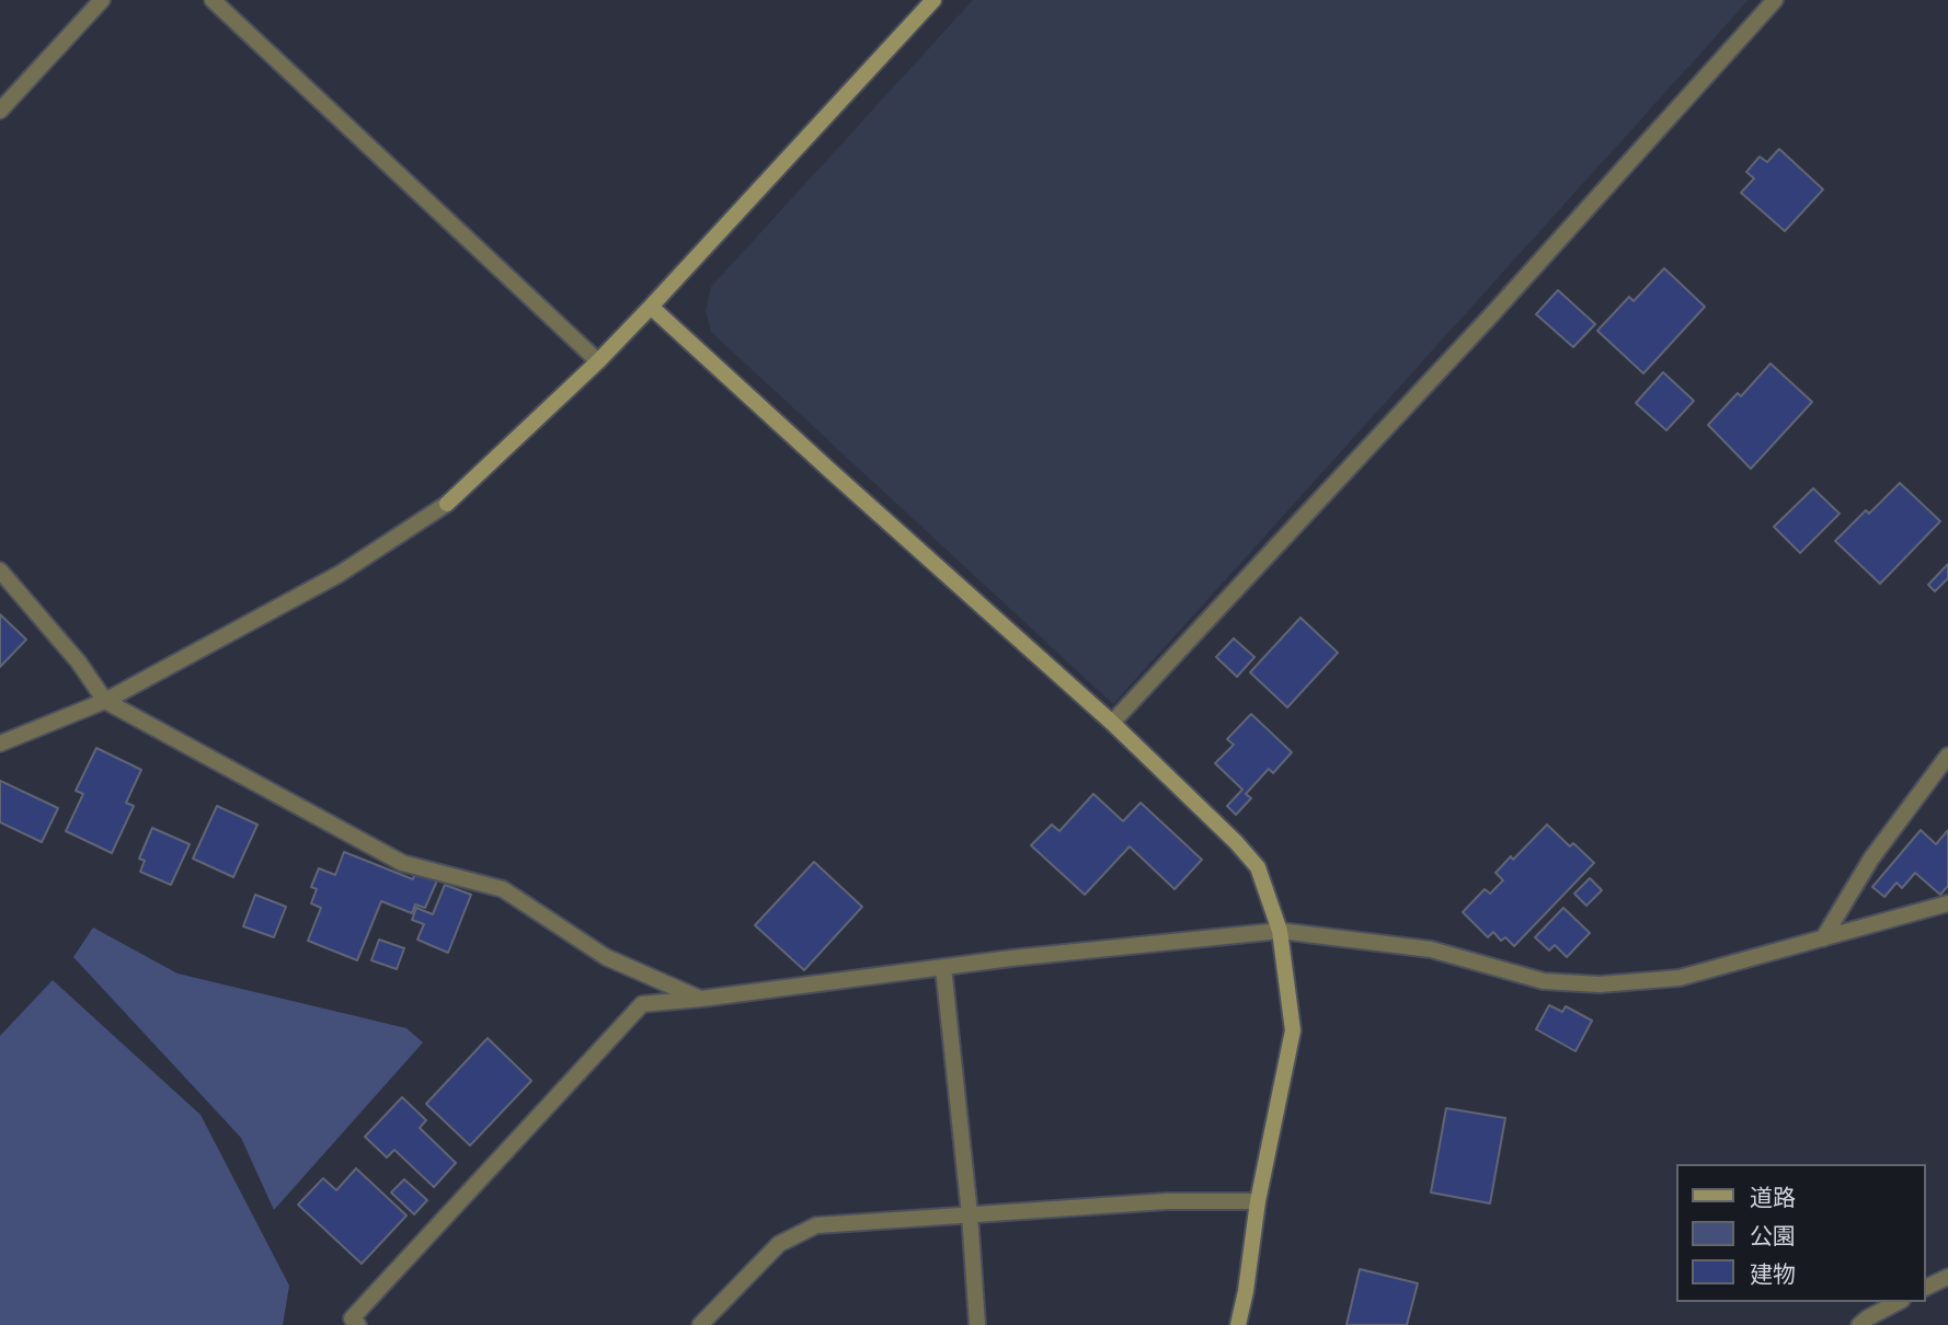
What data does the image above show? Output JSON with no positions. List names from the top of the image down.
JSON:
{
  "legend": ["道路", "公園", "建物"]
}
